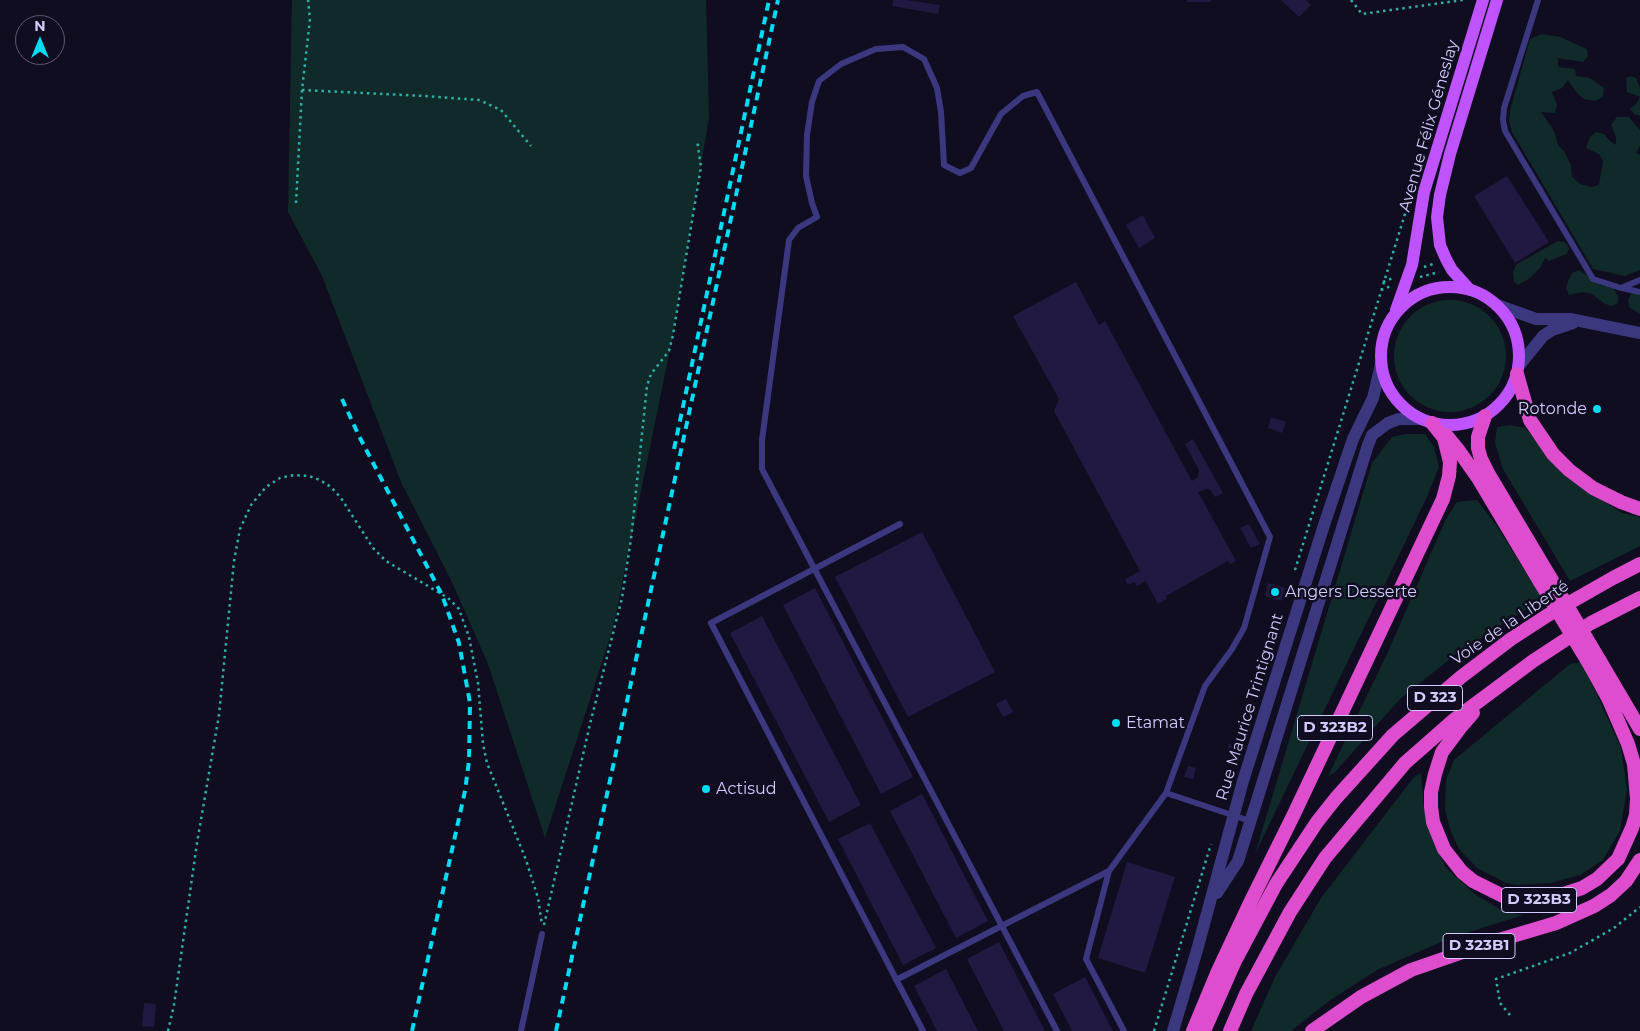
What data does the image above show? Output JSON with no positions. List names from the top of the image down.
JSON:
{
  "streets": {
    "highway": [
      "Voie de la Liberté",
      "D 323",
      "D 323B2",
      "D 323B3",
      "D 323B1"
    ],
    "main road": ["Avenue Félix Géneslay"],
    "street": ["Rue Maurice Trintignant"]
  },
  "crossings": [
    ["Avenue Félix Géneslay", "Rue Maurice Trintignant"],
    ["Avenue Félix Géneslay", "D 323B2"],
    ["D 323", "D 323B3"],
    ["Rue Maurice Trintignant", "D 323B2"]
  ],
  "places": [
    "Rotonde",
    "Angers Desserte",
    "Etamat",
    "Actisud"
  ],
  "north": "top"
}
